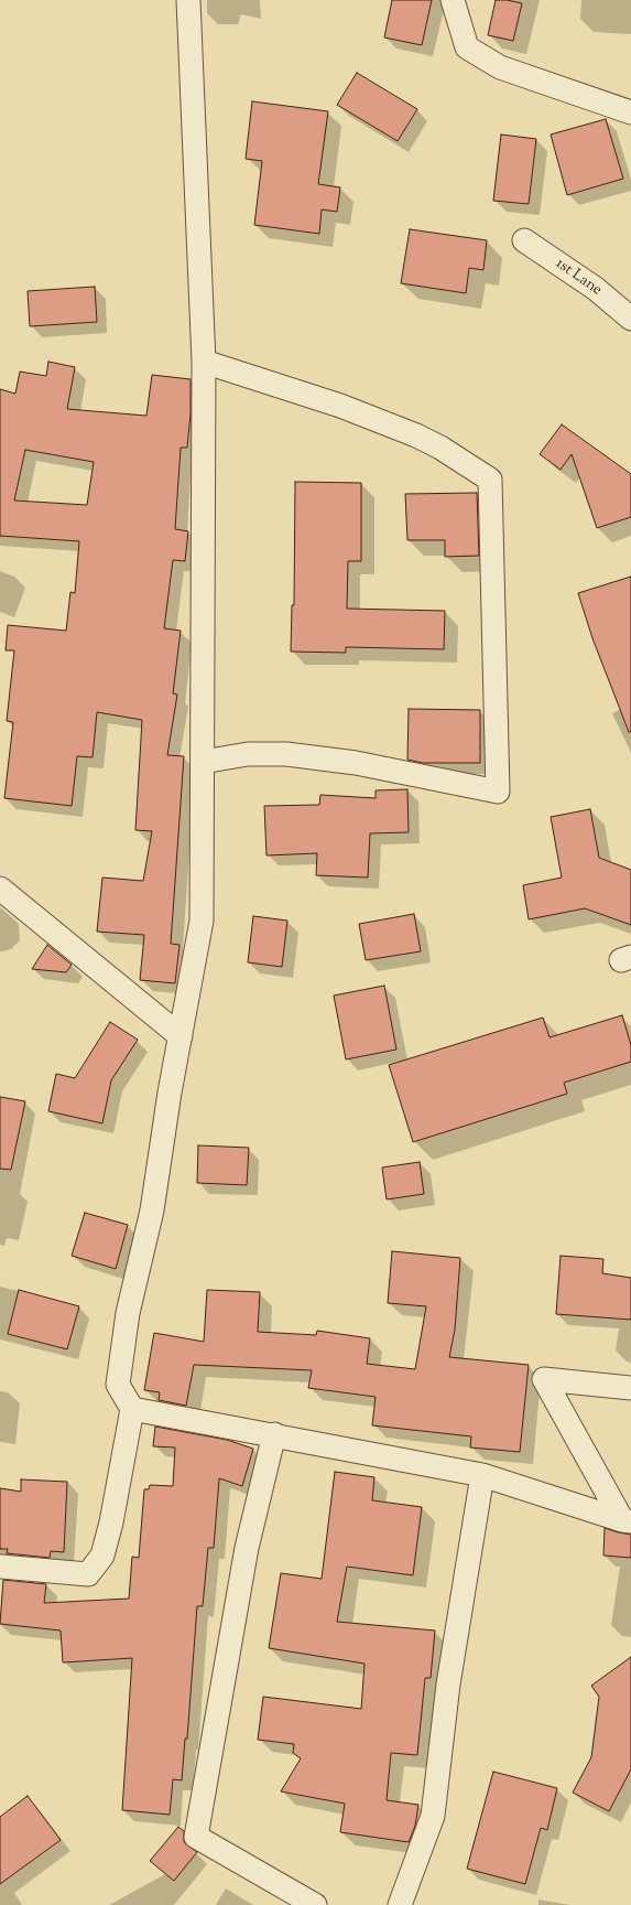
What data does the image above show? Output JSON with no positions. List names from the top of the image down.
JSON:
{
  "streets": {
    "street": ["1st Lane"]
  }
}
